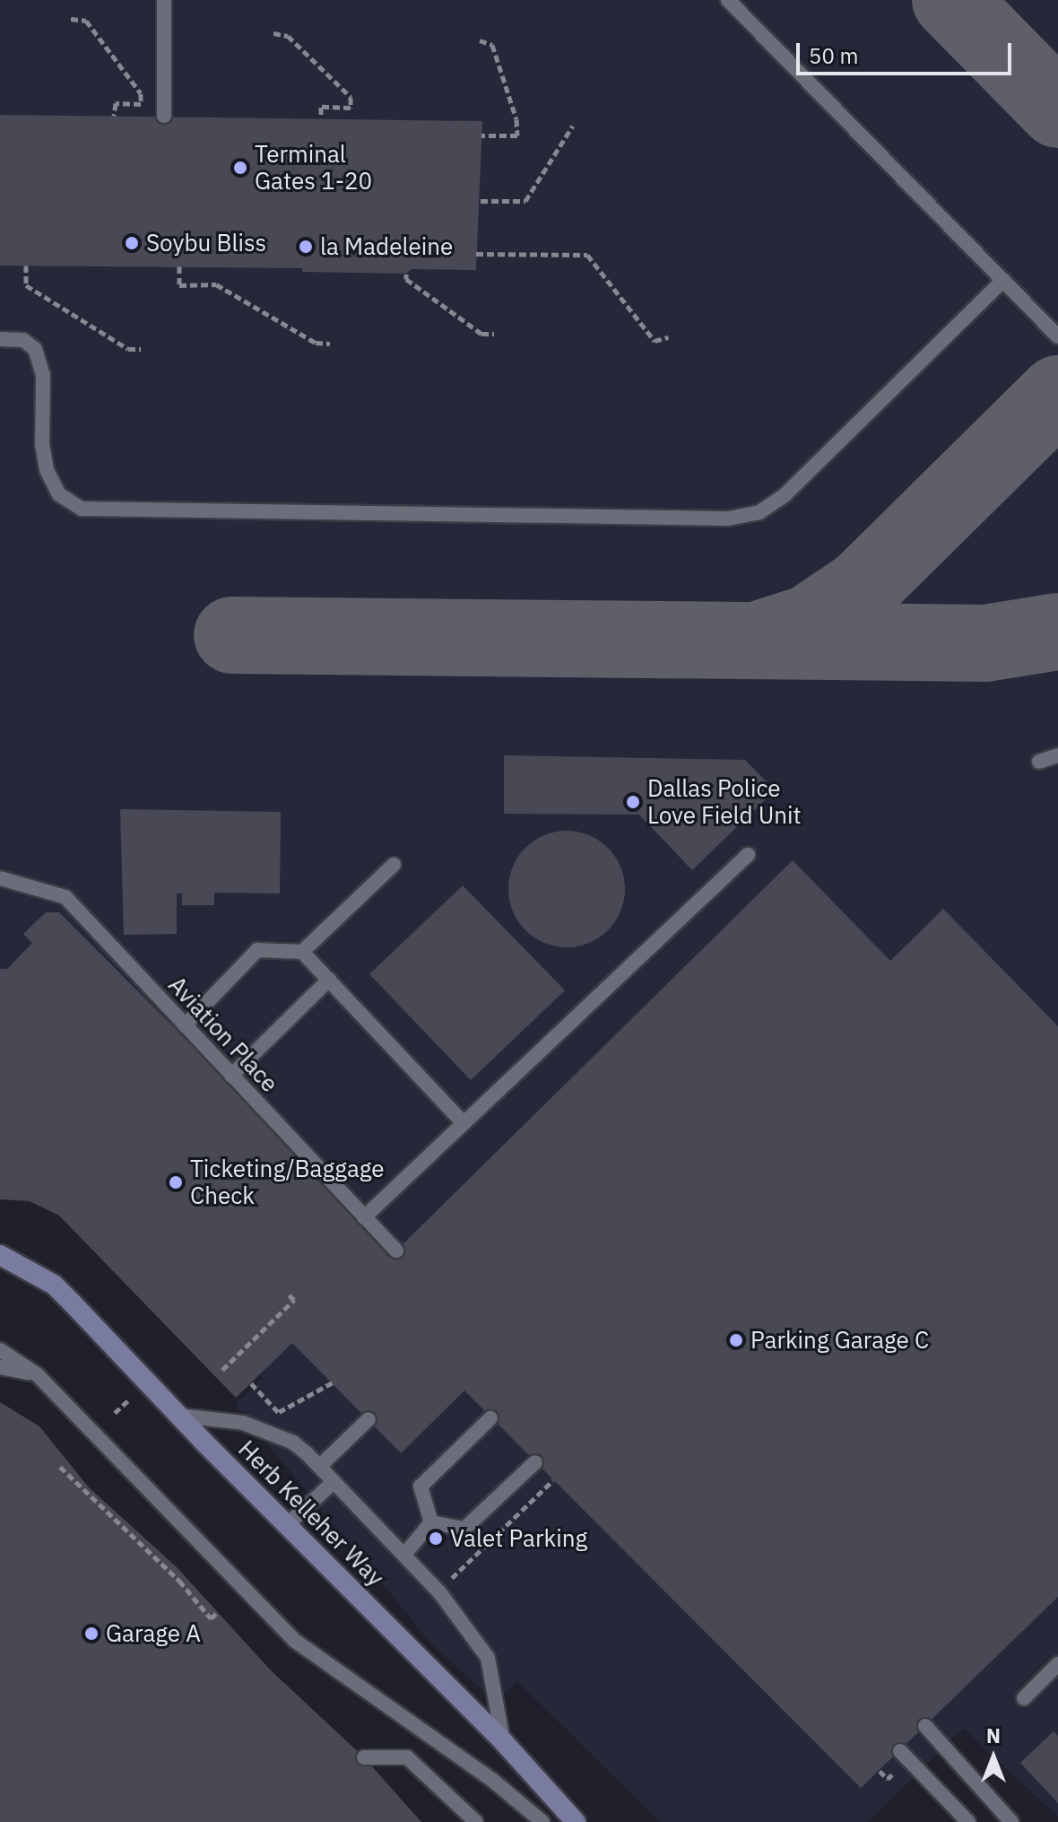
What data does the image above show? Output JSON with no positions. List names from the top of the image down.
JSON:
{
  "streets": {
    "main road": ["Herb Kelleher Way"],
    "lane": ["Aviation Place"]
  },
  "places": [
    "Terminal Gates 1-20",
    "Soybu Bliss",
    "la Madeleine",
    "Dallas Police Love Field Unit",
    "Ticketing/Baggage Check",
    "Parking Garage C",
    "Valet Parking",
    "Garage A"
  ],
  "scale_bar": "50 m",
  "north": "top"
}
